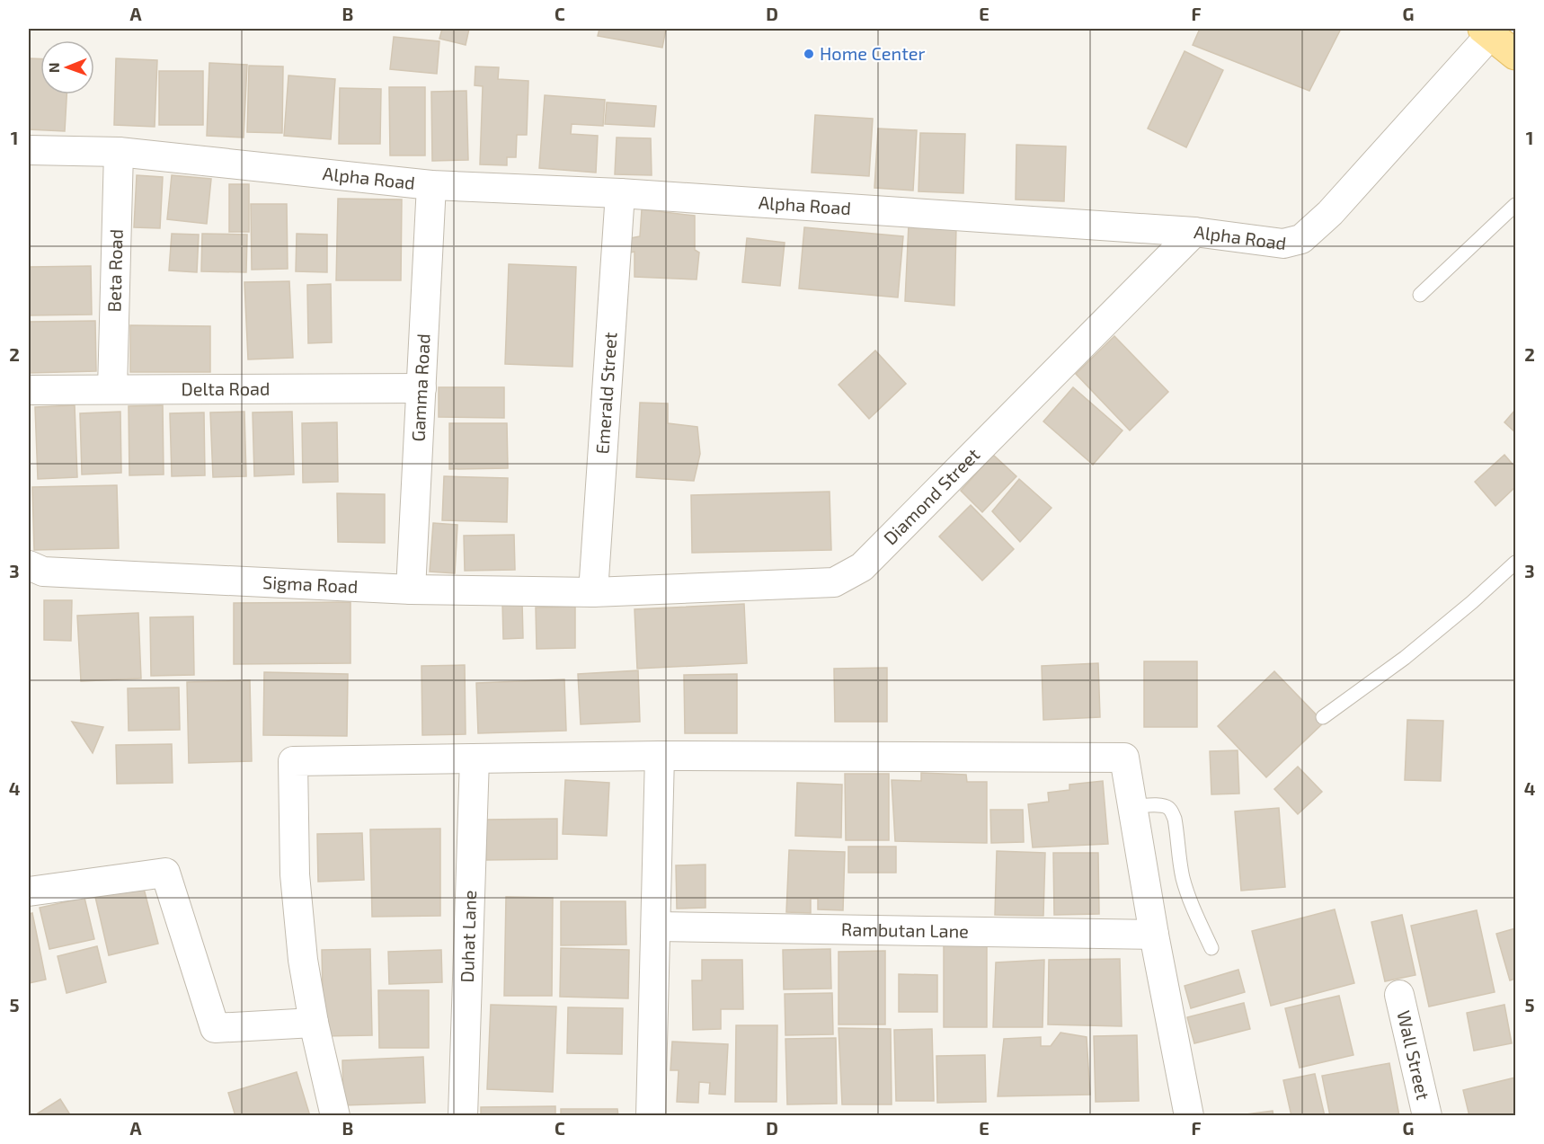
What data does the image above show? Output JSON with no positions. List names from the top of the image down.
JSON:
{
  "streets": {
    "street": [
      "Alpha Road",
      "Beta Road",
      "Gamma Road",
      "Delta Road",
      "Emerald Street",
      "Diamond Street",
      "Sigma Road",
      "Rambutan Lane",
      "Duhat Lane",
      "Wall Street"
    ]
  },
  "crossings": [
    ["Alpha Road", "Beta Road"],
    ["Alpha Road", "Gamma Road"],
    ["Alpha Road", "Emerald Street"],
    ["Alpha Road", "Diamond Street"],
    ["Beta Road", "Delta Road"],
    ["Gamma Road", "Delta Road"],
    ["Gamma Road", "Sigma Road"],
    ["Emerald Street", "Diamond Street"],
    ["Emerald Street", "Sigma Road"],
    ["Diamond Street", "Sigma Road"]
  ],
  "places": ["Home Center"],
  "north": "left",
  "grid": {
    "columns": [
      "A",
      "B",
      "C",
      "D",
      "E",
      "F",
      "G"
    ],
    "rows": [
      "1",
      "2",
      "3",
      "4",
      "5"
    ]
  }
}
